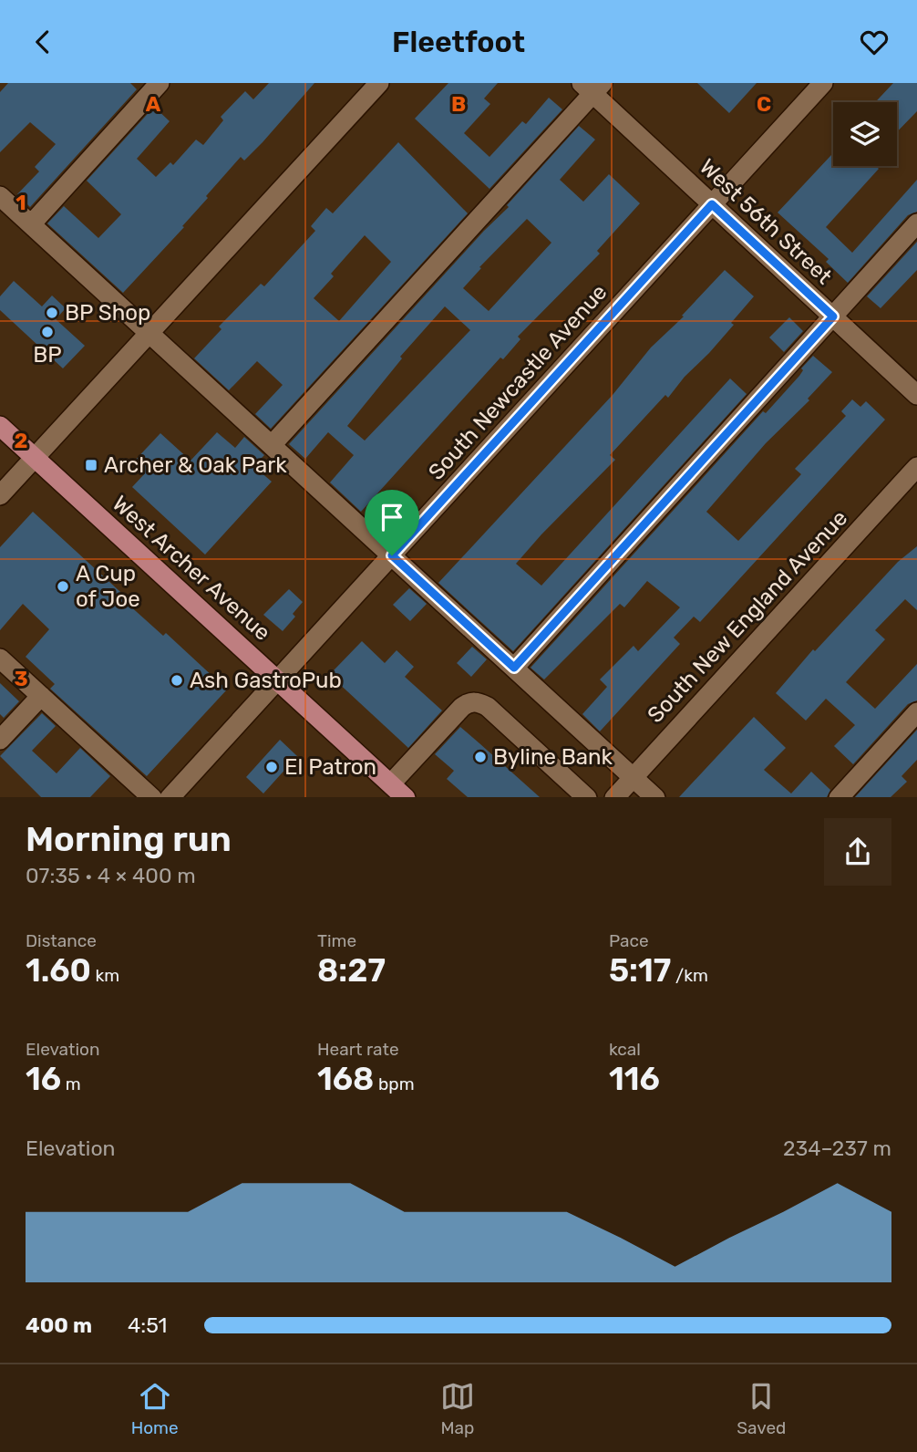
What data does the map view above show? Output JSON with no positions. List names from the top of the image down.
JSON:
{
  "streets": {
    "main road": ["West Archer Avenue"],
    "street": ["West 56th Street", "South Newcastle Avenue", "South New England Avenue"]
  },
  "crossings": [
    ["West 56th Street", "South Newcastle Avenue"],
    ["South Newcastle Avenue", "West Archer Avenue"]
  ],
  "places": {
    "other": [
      "BP Shop",
      "BP",
      "A Cup of Joe",
      "Ash GastroPub",
      "Byline Bank",
      "El Patron"
    ],
    "transit": ["Archer & Oak Park"]
  },
  "page": {
    "header": "Fleetfoot",
    "heading": ["Morning run", "07:35 · 4 × 400 m"],
    "stats": [
      ["Distance", "1.60 km"],
      ["Time", "8:27"],
      ["Pace", "5:17 /km"],
      ["Elevation", "16 m"],
      ["Heart rate", "168 bpm"],
      ["kcal", "116"]
    ],
    "chart": ["Elevation", "234–237 m"],
    "list": [
      {
        "name": "400 m",
        "note": "4:51"
      }
    ],
    "tabs": ["Home", "Map", "Saved"]
  },
  "grid": {
    "columns": ["A", "B", "C"],
    "rows": ["1", "2", "3"]
  }
}
